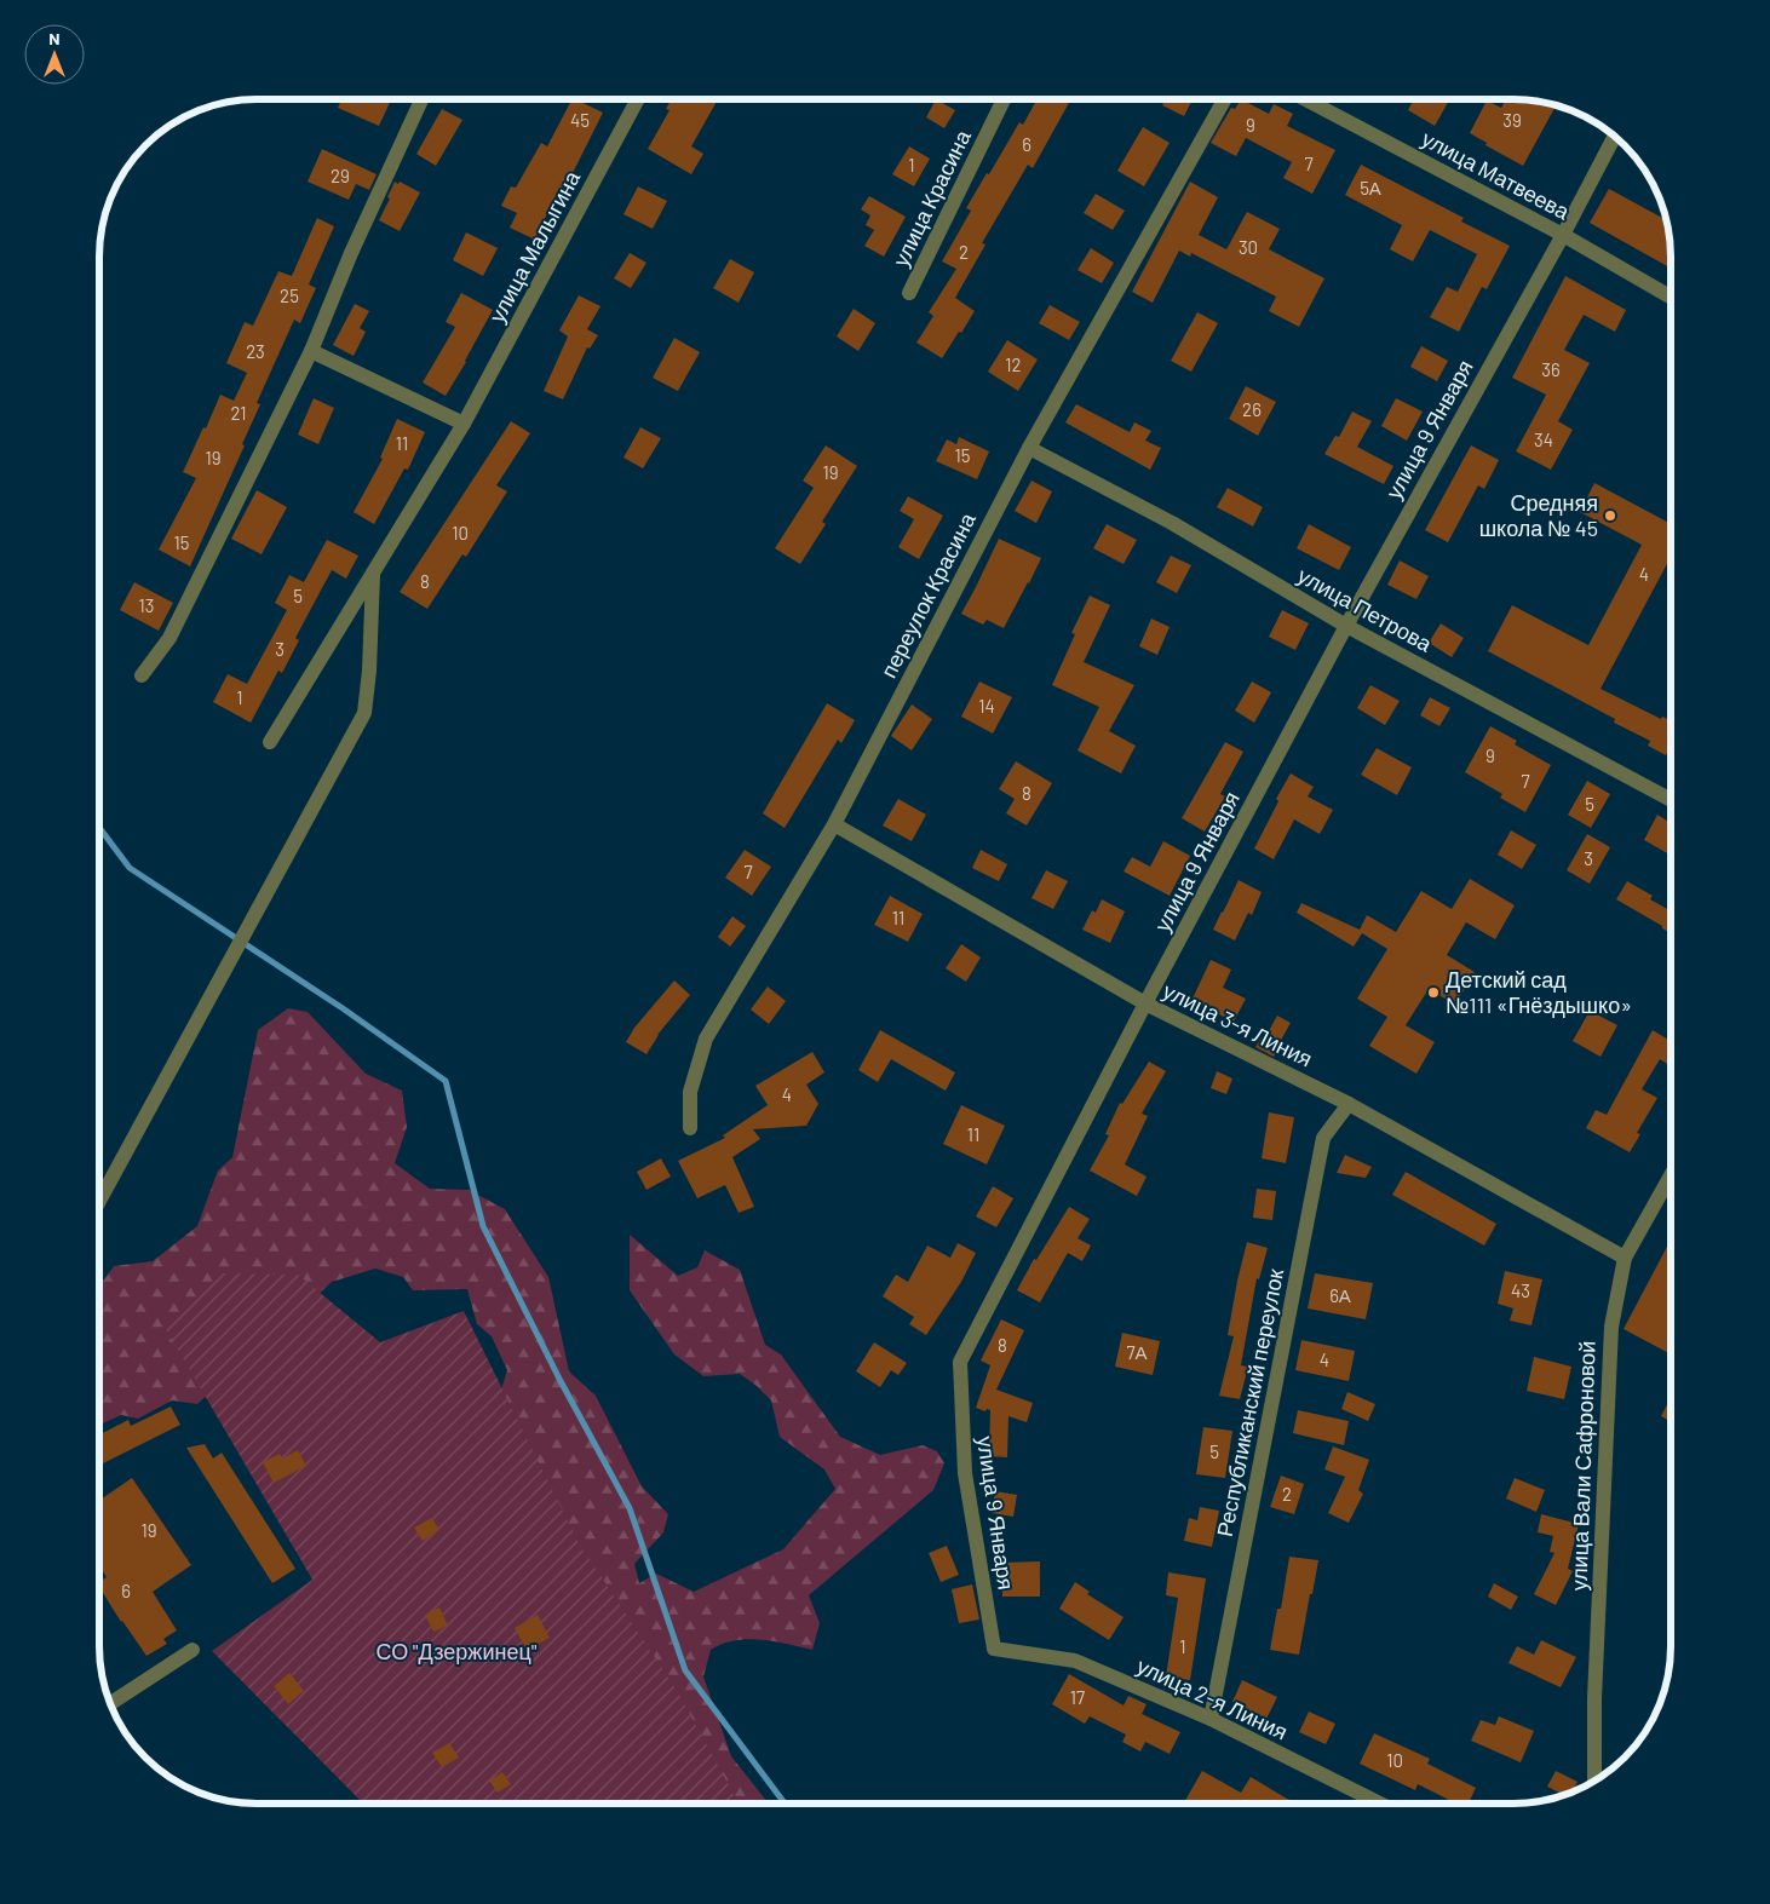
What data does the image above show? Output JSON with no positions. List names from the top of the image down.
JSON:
{
  "streets": {
    "street": [
      "улица Матвеева",
      "улица Красина",
      "улица Малыгина",
      "улица 9 Января",
      "переулок Красина",
      "улица Петрова",
      "улица 3-я Линия",
      "Республиканский переулок",
      "улица Вали Сафроновой",
      "улица 2-я Линия"
    ]
  },
  "crossings": [
    ["улица Матвеева", "улица 9 Января"],
    ["улица 9 Января", "улица Петрова"],
    ["улица 9 Января", "улица 3-я Линия"],
    ["улица 9 Января", "улица 2-я Линия"],
    ["переулок Красина", "улица Петрова"],
    ["переулок Красина", "улица 3-я Линия"],
    ["улица 3-я Линия", "Республиканский переулок"],
    ["улица 3-я Линия", "улица Вали Сафроновой"],
    ["Республиканский переулок", "улица 2-я Линия"]
  ],
  "parks": ["СО \"Дзержинец\""],
  "places": ["Средняя школа № 45", "Детский сад №111 «Гнёздышко»"],
  "house_numbers": [
    "45",
    "39",
    "9",
    "6",
    "7",
    "1",
    "29",
    "5А",
    "30",
    "2",
    "25",
    "23",
    "12",
    "36",
    "26",
    "21",
    "34",
    "11",
    "15",
    "19",
    "19",
    "10",
    "15",
    "4",
    "8",
    "5",
    "13",
    "3",
    "1",
    "14",
    "9",
    "7",
    "8",
    "5",
    "3",
    "7",
    "11",
    "4",
    "11",
    "43",
    "6А",
    "8",
    "7А",
    "4",
    "5",
    "2",
    "19",
    "6",
    "1",
    "17",
    "10"
  ],
  "north": "top"
}
